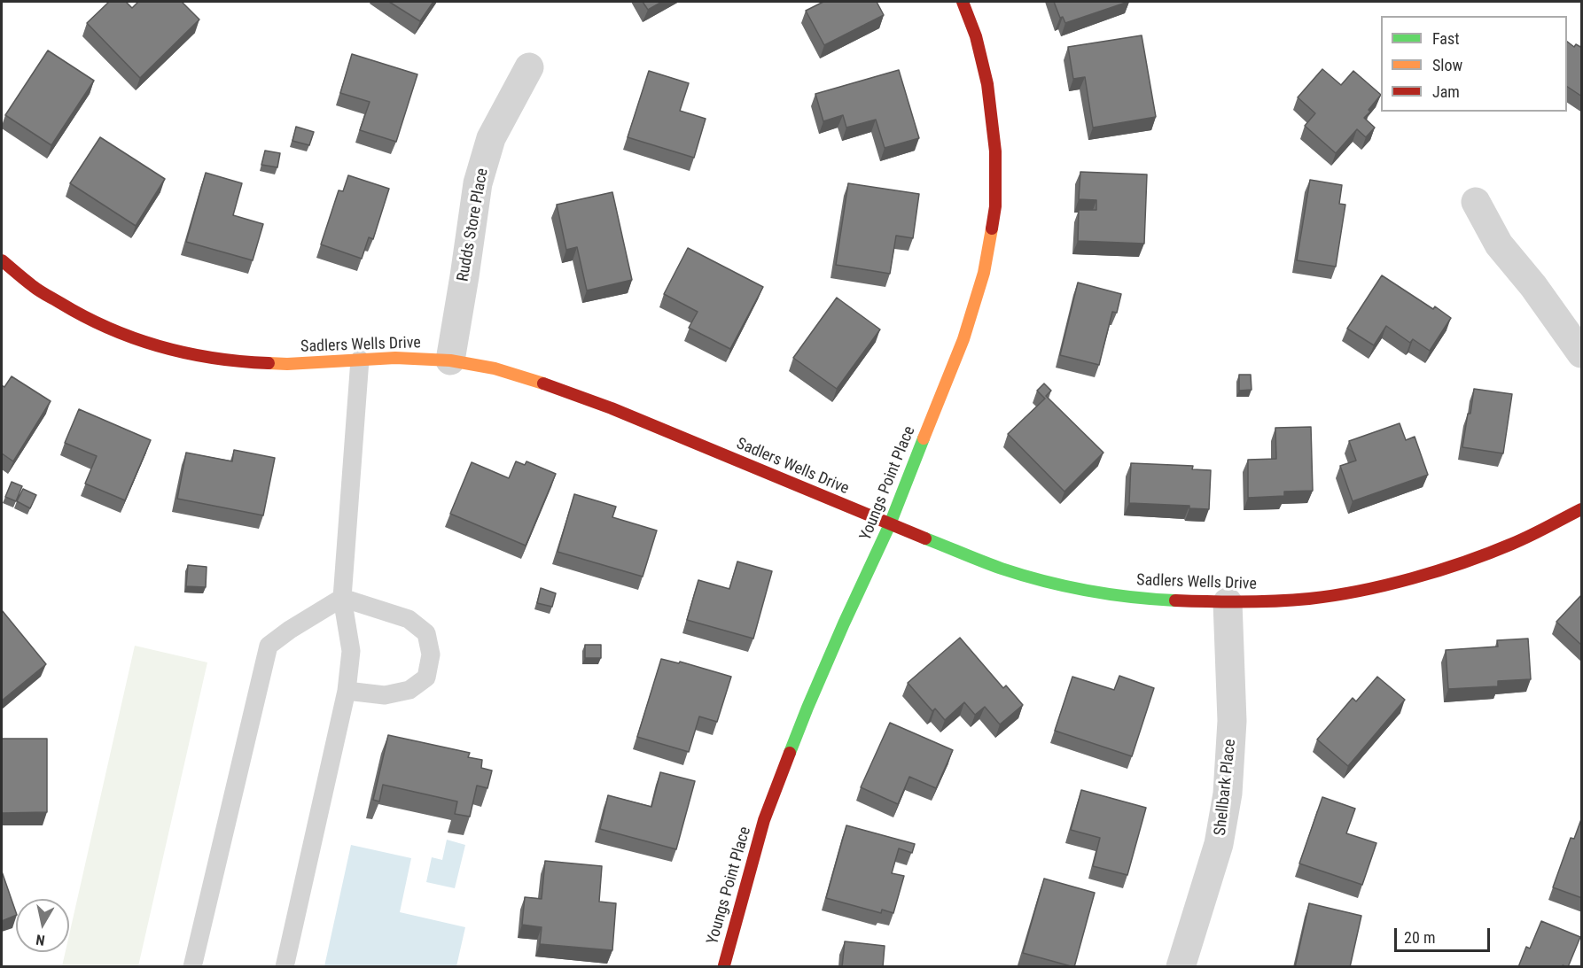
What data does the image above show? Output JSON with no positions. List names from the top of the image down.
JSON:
{
  "streets": {
    "street": [
      "Rudds Store Place",
      "Sadlers Wells Drive",
      "Youngs Point Place",
      "Shellbark Place"
    ]
  },
  "crossings": [
    ["Rudds Store Place", "Sadlers Wells Drive"],
    ["Sadlers Wells Drive", "Youngs Point Place"],
    ["Sadlers Wells Drive", "Shellbark Place"]
  ],
  "legend": ["Fast", "Slow", "Jam"],
  "scale_bar": "20 m",
  "north": "bottom"
}
